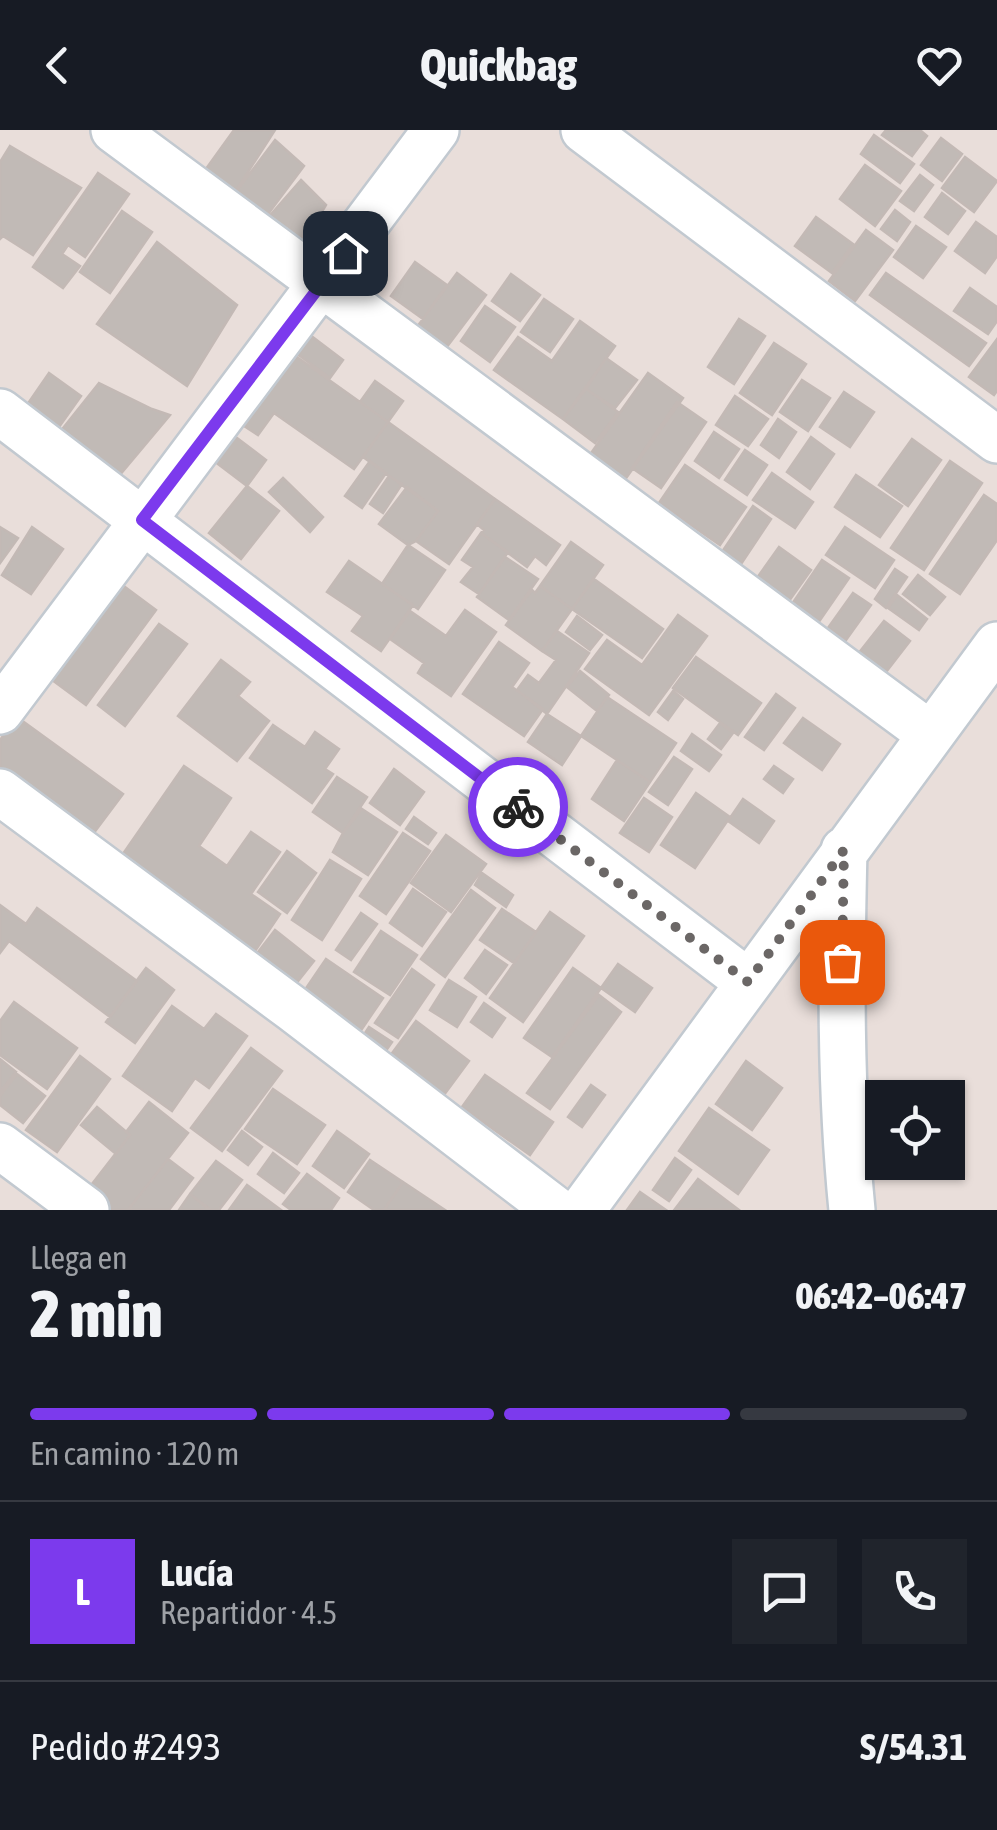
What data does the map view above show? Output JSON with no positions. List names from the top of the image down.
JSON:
{
  "page": {
    "header": "Quickbag",
    "heading": ["2 min", "Llega en", "06:42–06:47"],
    "panel": [
      "Lucía",
      "Repartidor · 4.5",
      "Pedido #2493",
      "S/54.31"
    ],
    "bar": "En camino · 120 m",
    "round": "L"
  }
}
